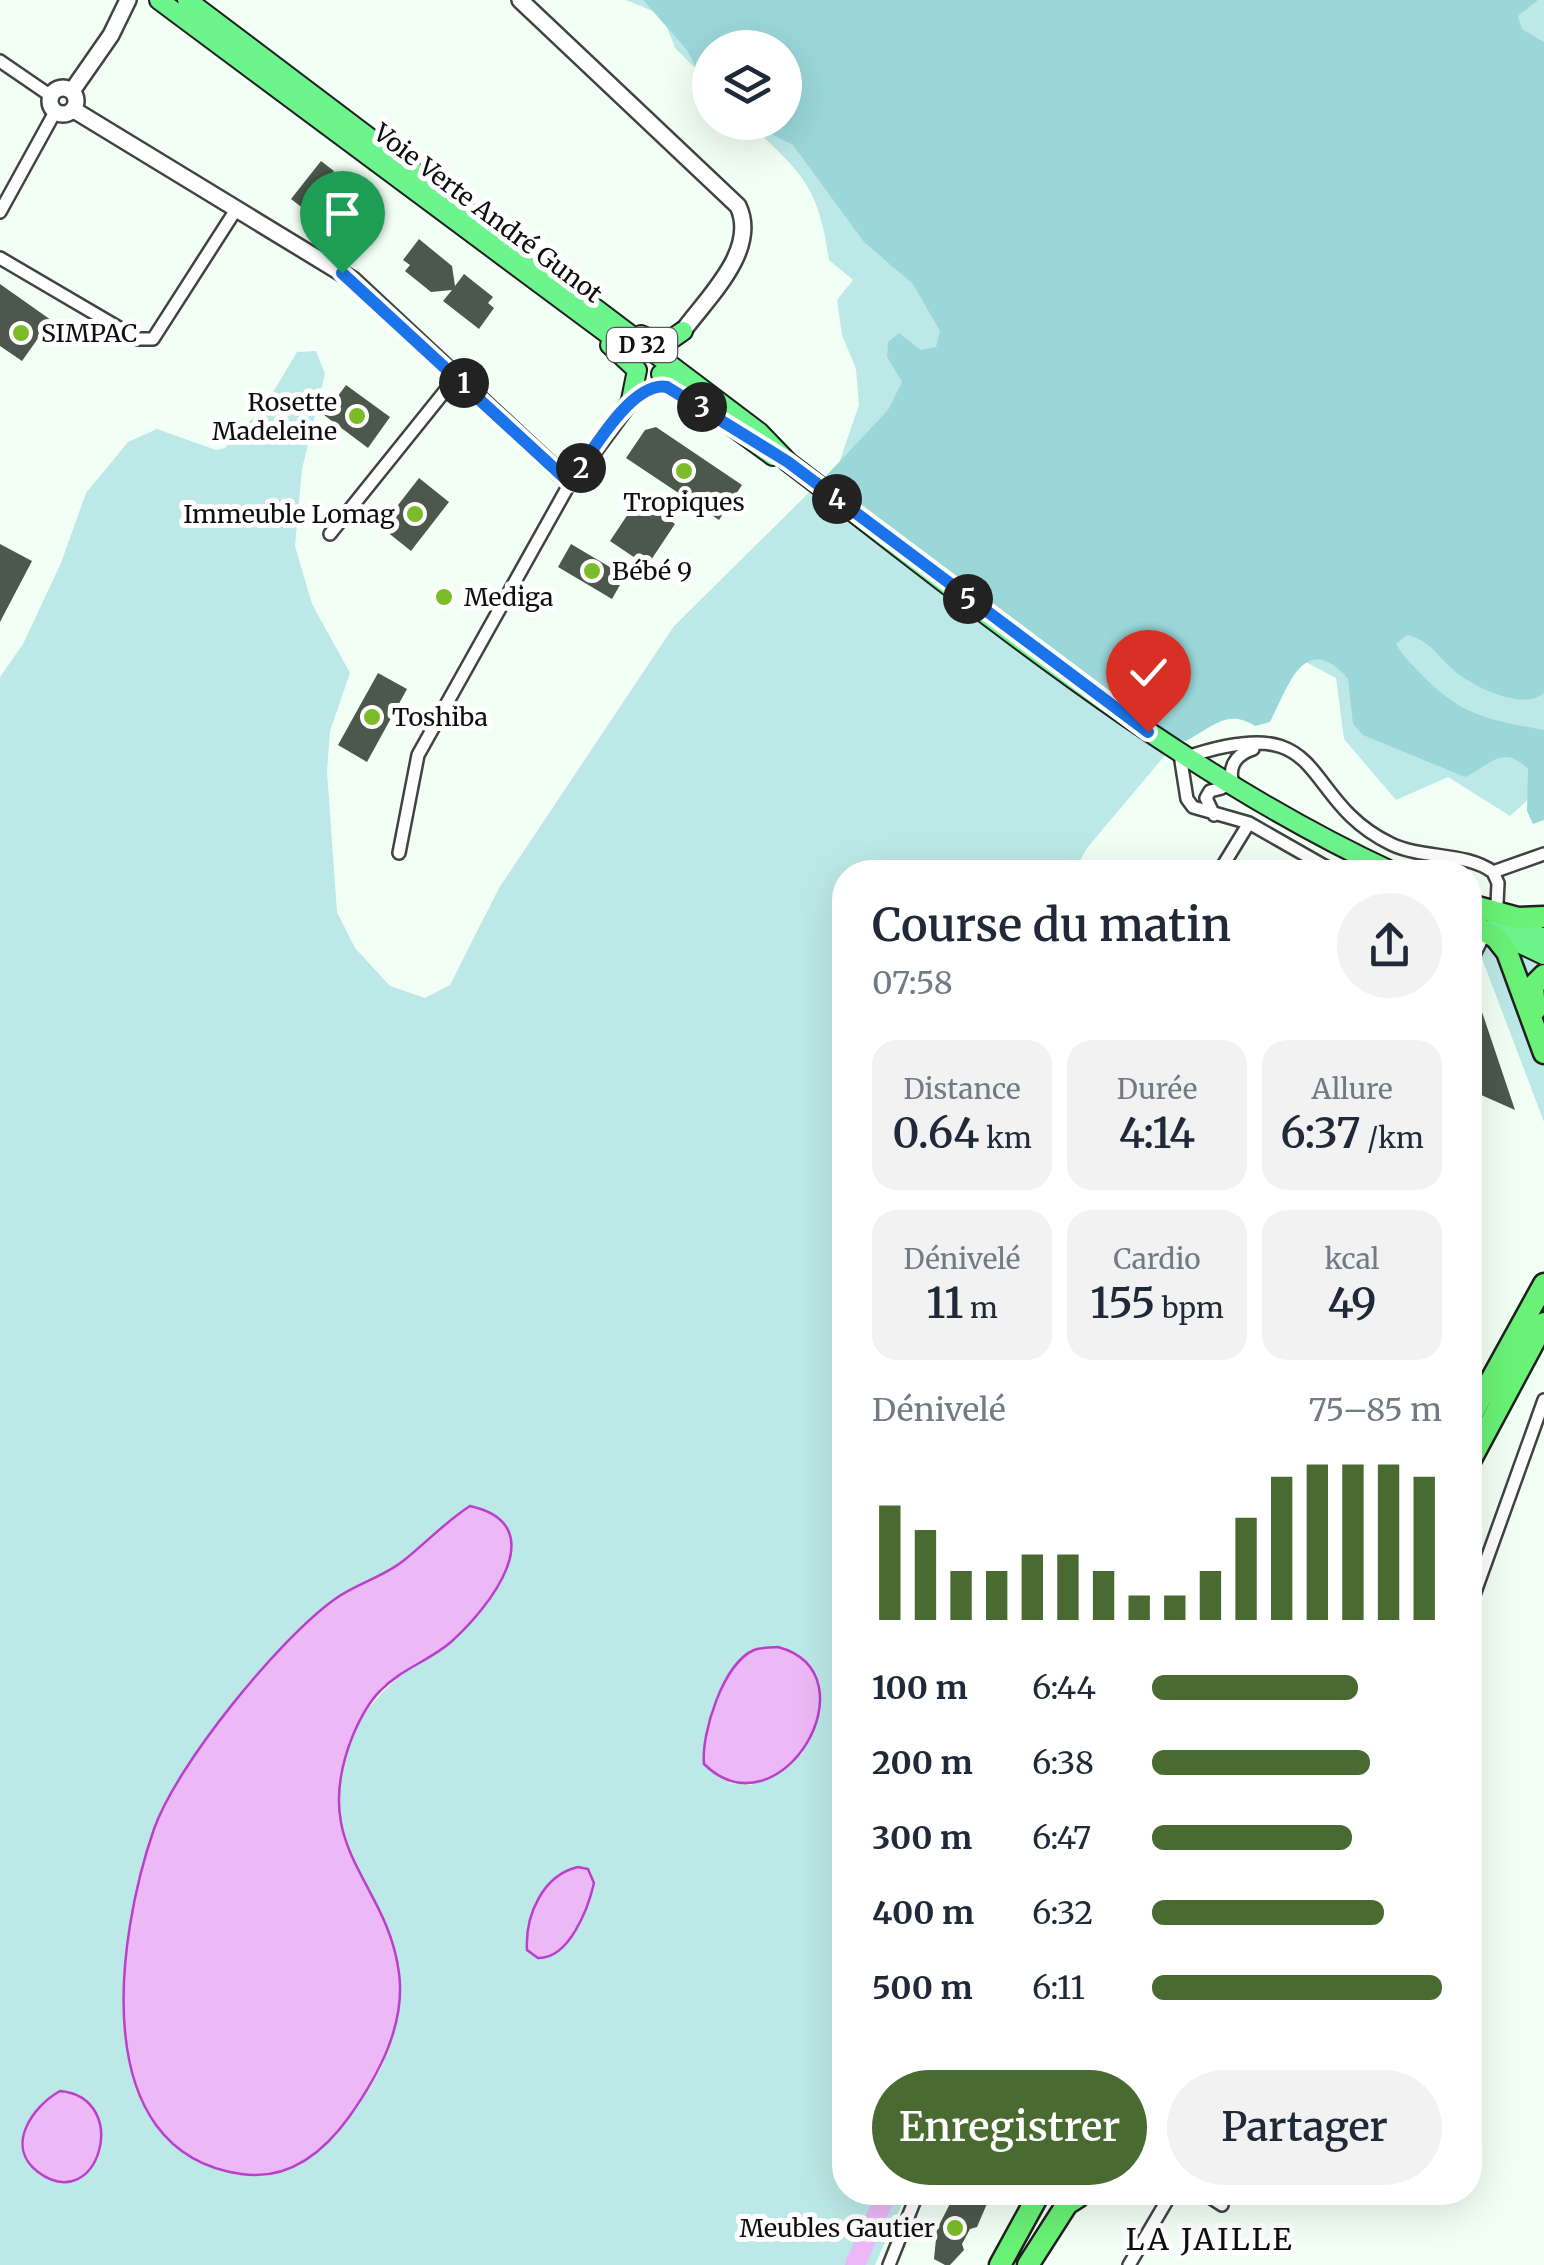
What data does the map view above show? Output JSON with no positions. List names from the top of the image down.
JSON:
{
  "streets": {
    "main road": ["Voie Verte André Gunot", "D 32"]
  },
  "districts": ["LA JAILLE"],
  "places": [
    "SIMPAC",
    "Rosette Madeleine",
    "Tropiques",
    "Immeuble Lomag",
    "Bébé 9",
    "Mediga",
    "Toshiba",
    "Meubles Gautier"
  ],
  "page": {
    "pins": [
      "1",
      "3",
      "2",
      "4",
      "5"
    ],
    "heading": ["Course du matin", "07:58"],
    "stats": [
      ["Distance", "0.64 km"],
      ["Durée", "4:14"],
      ["Allure", "6:37 /km"],
      ["Dénivelé", "11 m"],
      ["Cardio", "155 bpm"],
      ["kcal", "49"]
    ],
    "chart": ["Dénivelé", "75–85 m"],
    "list": [
      {
        "name": "100 m",
        "note": "6:44"
      },
      {
        "name": "200 m",
        "note": "6:38"
      },
      {
        "name": "300 m",
        "note": "6:47"
      },
      {
        "name": "400 m",
        "note": "6:32"
      },
      {
        "name": "500 m",
        "note": "6:11"
      }
    ],
    "buttons": ["Enregistrer", "Partager"]
  }
}
